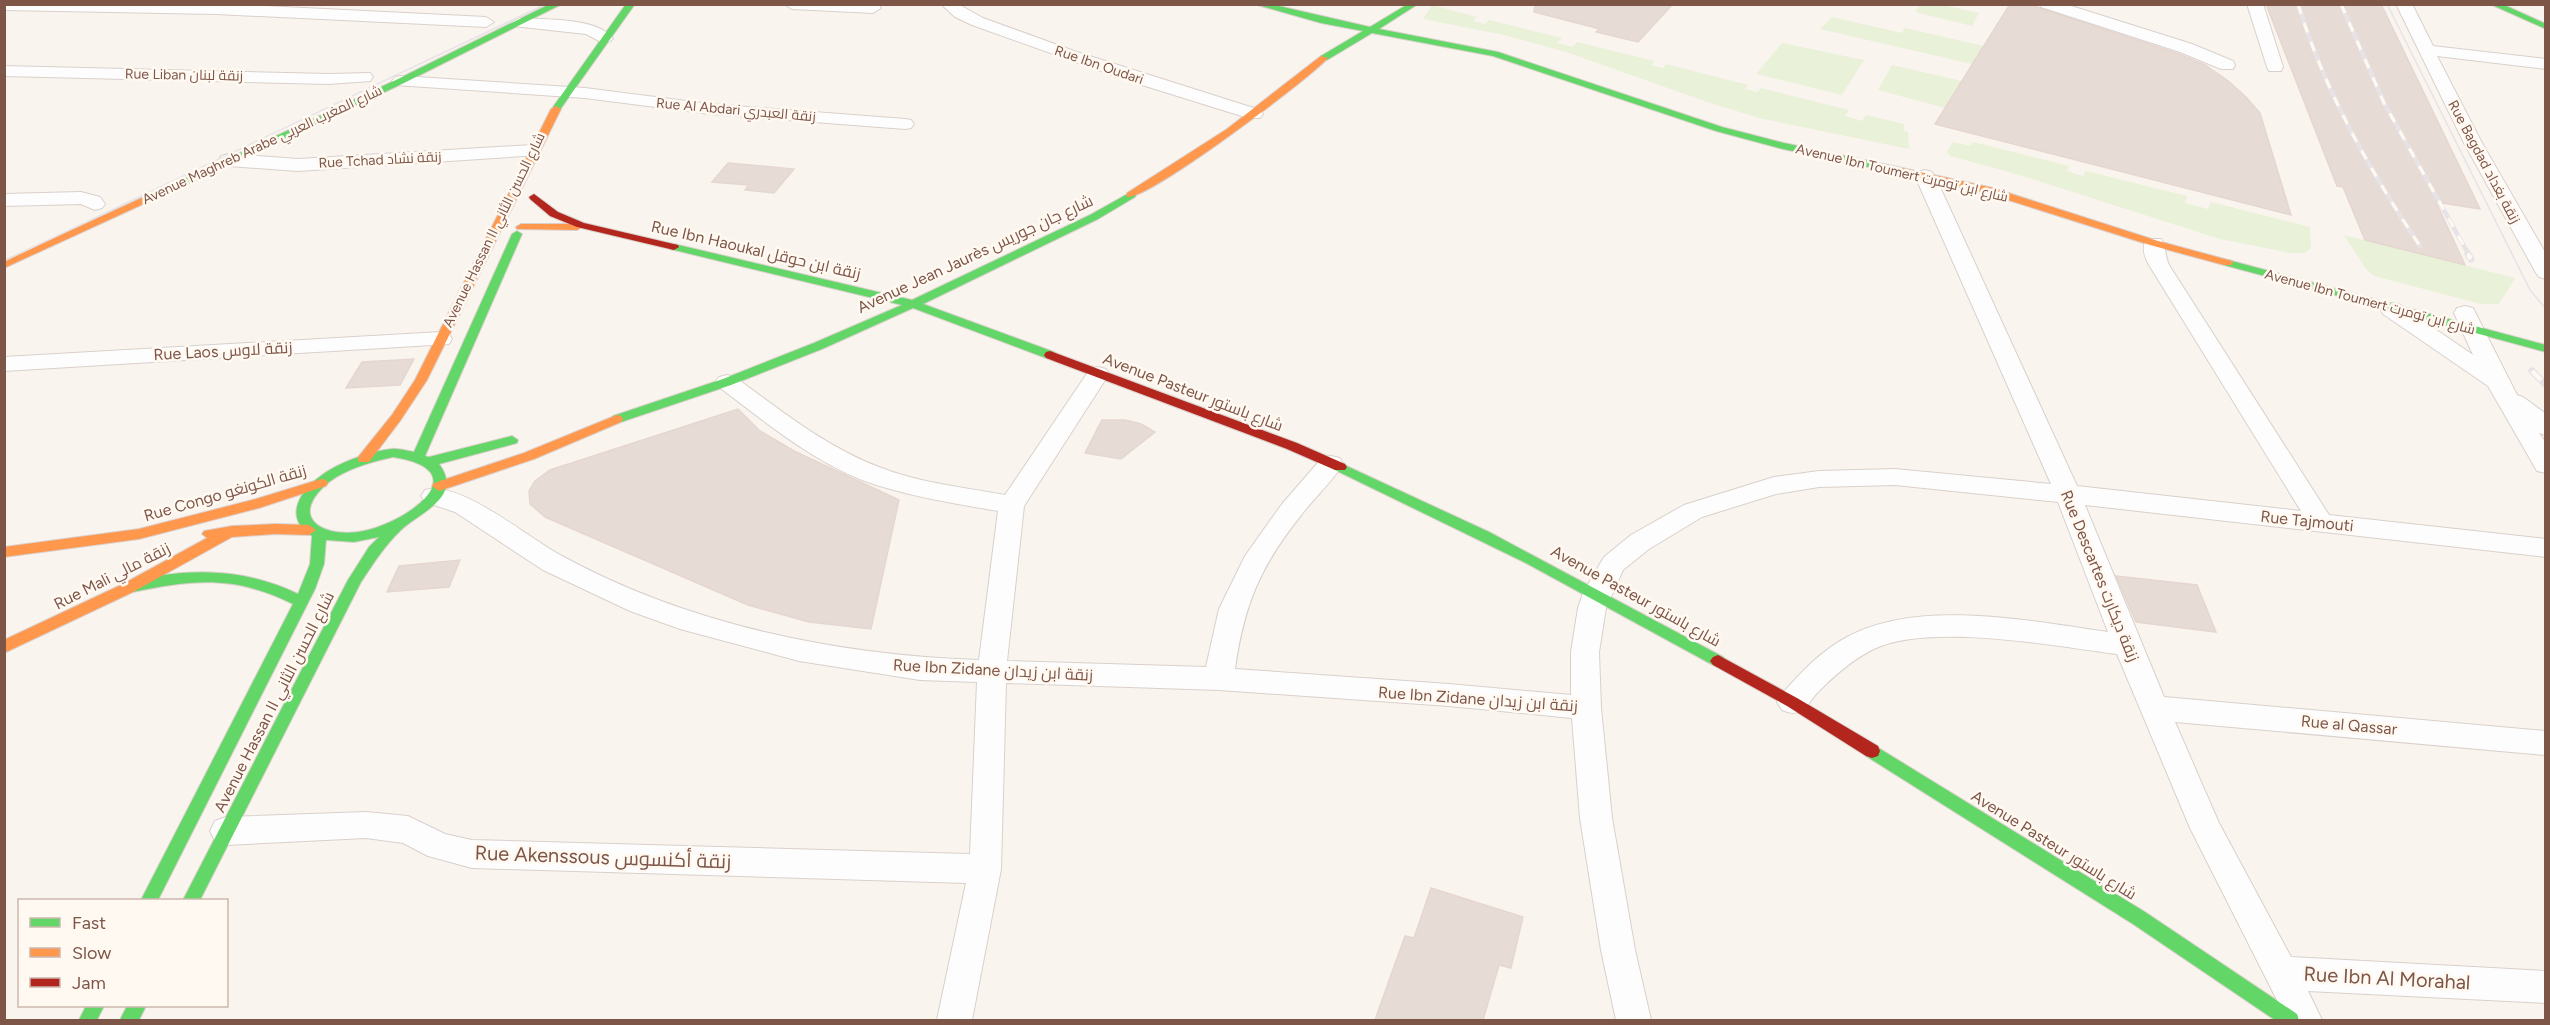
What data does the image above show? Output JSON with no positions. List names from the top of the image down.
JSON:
{
  "streets": {
    "main road": [
      "Avenue Maghreb Arabe شارع المغرب العربي",
      "Avenue Ibn Toumert شارع ابن تومرت",
      "Avenue Hassan II شارع الحسن الثاني",
      "Rue Ibn Haoukal زنقة ابن حوقل",
      "Avenue Jean Jaurès شارع جان جوريس",
      "Avenue Pasteur شارع باستور",
      "Rue Congo زنقة الكونغو",
      "Rue Mali زنقة مالي"
    ],
    "street": [
      "Rue Ibn Oudari",
      "Rue Liban زنقة لبنان",
      "Rue Al Abdari زنقة العبدري",
      "Rue Tchad زنقة نشاد",
      "Rue Bagdad زنقة بغداد",
      "Rue Laos زنقة لاوس",
      "Rue Tajmouti",
      "Rue Descartes زنقة ديكارت",
      "Rue Ibn Zidane زنقة ابن زيدان",
      "Rue al Qassar",
      "Rue Akenssous زنقة أكنسوس",
      "Rue Ibn Al Morahal"
    ]
  },
  "crossings": [
    ["Rue Ibn Oudari", "Avenue Jean Jaurès شارع جان جوريس"],
    ["Rue Liban زنقة لبنان", "Avenue Maghreb Arabe شارع المغرب العربي"],
    ["Rue Al Abdari زنقة العبدري", "Avenue Hassan II شارع الحسن الثاني"],
    ["Avenue Maghreb Arabe شارع المغرب العربي", "Rue Tchad زنقة نشاد"],
    ["Rue Tchad زنقة نشاد", "Avenue Hassan II شارع الحسن الثاني"],
    ["Avenue Ibn Toumert شارع ابن تومرت", "Rue Descartes زنقة ديكارت"],
    ["Avenue Hassan II شارع الحسن الثاني", "Rue Ibn Haoukal زنقة ابن حوقل"],
    ["Avenue Hassan II شارع الحسن الثاني", "Rue Laos زنقة لاوس"],
    ["Avenue Hassan II شارع الحسن الثاني", "Rue Congo زنقة الكونغو"],
    ["Avenue Hassan II شارع الحسن الثاني", "Rue Akenssous زنقة أكنسوس"],
    ["Rue Ibn Haoukal زنقة ابن حوقل", "Avenue Jean Jaurès شارع جان جوريس"],
    ["Rue Ibn Haoukal زنقة ابن حوقل", "Avenue Pasteur شارع باستور"],
    ["Avenue Jean Jaurès شارع جان جوريس", "Avenue Pasteur شارع باستور"],
    ["Avenue Jean Jaurès شارع جان جوريس", "Rue Ibn Zidane زنقة ابن زيدان"],
    ["Avenue Pasteur شارع باستور", "Rue Tajmouti"],
    ["Rue Congo زنقة الكونغو", "Rue Mali زنقة مالي"],
    ["Rue Tajmouti", "Rue Descartes زنقة ديكارت"],
    ["Rue Tajmouti", "Rue Ibn Zidane زنقة ابن زيدان"],
    ["Rue Descartes زنقة ديكارت", "Rue al Qassar"],
    ["Rue Descartes زنقة ديكارت", "Rue Ibn Al Morahal"]
  ],
  "legend": ["Fast", "Slow", "Jam"]
}
